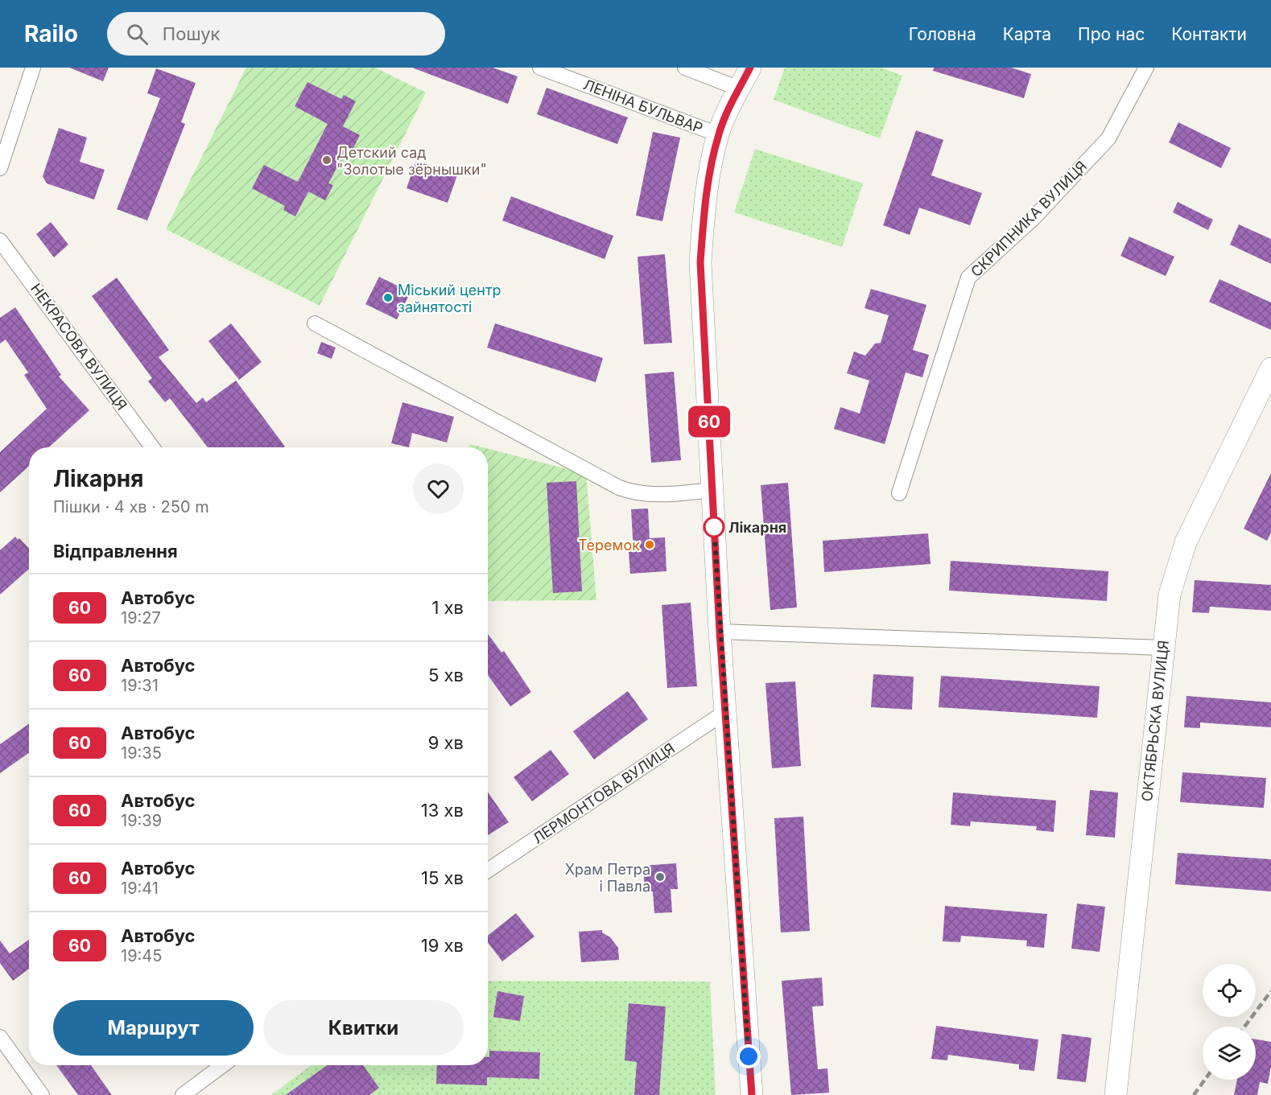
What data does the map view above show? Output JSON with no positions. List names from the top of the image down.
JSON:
{
  "streets": {
    "main road": ["ОКТЯБРЬСКА ВУЛИЦЯ"],
    "street": [
      "ЛЕНІНА БУЛЬВАР",
      "СКРИПНИКА ВУЛИЦЯ",
      "НЕКРАСОВА ВУЛИЦЯ",
      "ЛЕРМОНТОВА ВУЛИЦЯ"
    ]
  },
  "places": [
    "Детский сад \"Золотые зёрнышки\"",
    "Міський центр зайнятості",
    "Лікарня",
    "Теремок",
    "Храм Петра і Павла"
  ],
  "lines": ["bus line 60"],
  "page": {
    "header": "Railo",
    "search": "Пошук",
    "nav": [
      "Головна",
      "Карта",
      "Про нас",
      "Контакти"
    ],
    "on_map": "60",
    "heading": [
      ["Лікарня", "Пішки · 4 хв · 250 m"],
      "Відправлення"
    ],
    "list": [
      {
        "mark": "60",
        "name": "Автобус",
        "note": "19:27",
        "value": "1 хв"
      },
      {
        "mark": "60",
        "name": "Автобус",
        "note": "19:31",
        "value": "5 хв"
      },
      {
        "mark": "60",
        "name": "Автобус",
        "note": "19:35",
        "value": "9 хв"
      },
      {
        "mark": "60",
        "name": "Автобус",
        "note": "19:39",
        "value": "13 хв"
      },
      {
        "mark": "60",
        "name": "Автобус",
        "note": "19:41",
        "value": "15 хв"
      },
      {
        "mark": "60",
        "name": "Автобус",
        "note": "19:45",
        "value": "19 хв"
      }
    ],
    "buttons": ["Маршрут", "Квитки"]
  }
}
